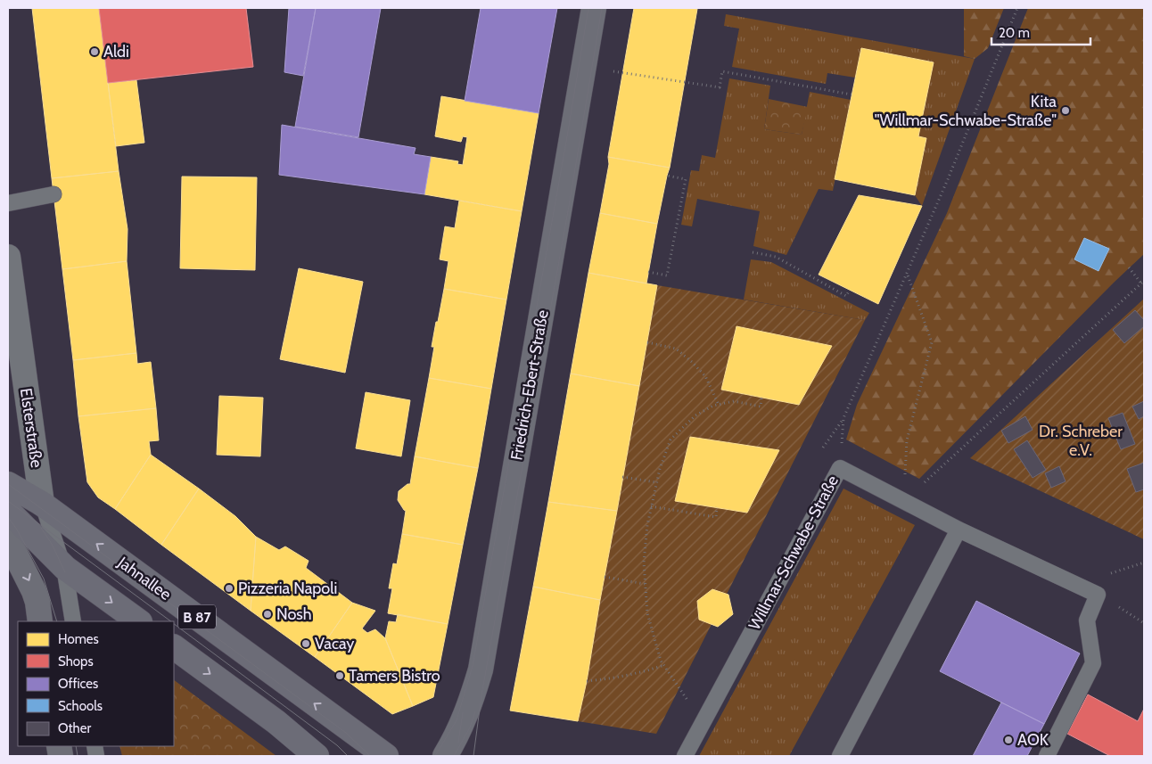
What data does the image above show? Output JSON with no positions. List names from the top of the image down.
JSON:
{
  "streets": {
    "main road": ["Friedrich-Ebert-Straße", "Jahnallee", "B 87"],
    "street": ["Elsterstraße"],
    "lane": ["Willmar-Schwabe-Straße"]
  },
  "crossings": [
    ["Elsterstraße", "Jahnallee"]
  ],
  "parks": ["Dr. Schreber e.V."],
  "places": [
    "Aldi",
    "Kita \"Willmar-Schwabe-Straße\"",
    "Pizzeria Napoli",
    "Nosh",
    "Vacay",
    "Tamers Bistro",
    "AOK"
  ],
  "legend": [
    "Homes",
    "Shops",
    "Offices",
    "Schools",
    "Other"
  ],
  "scale_bar": "20 m"
}
